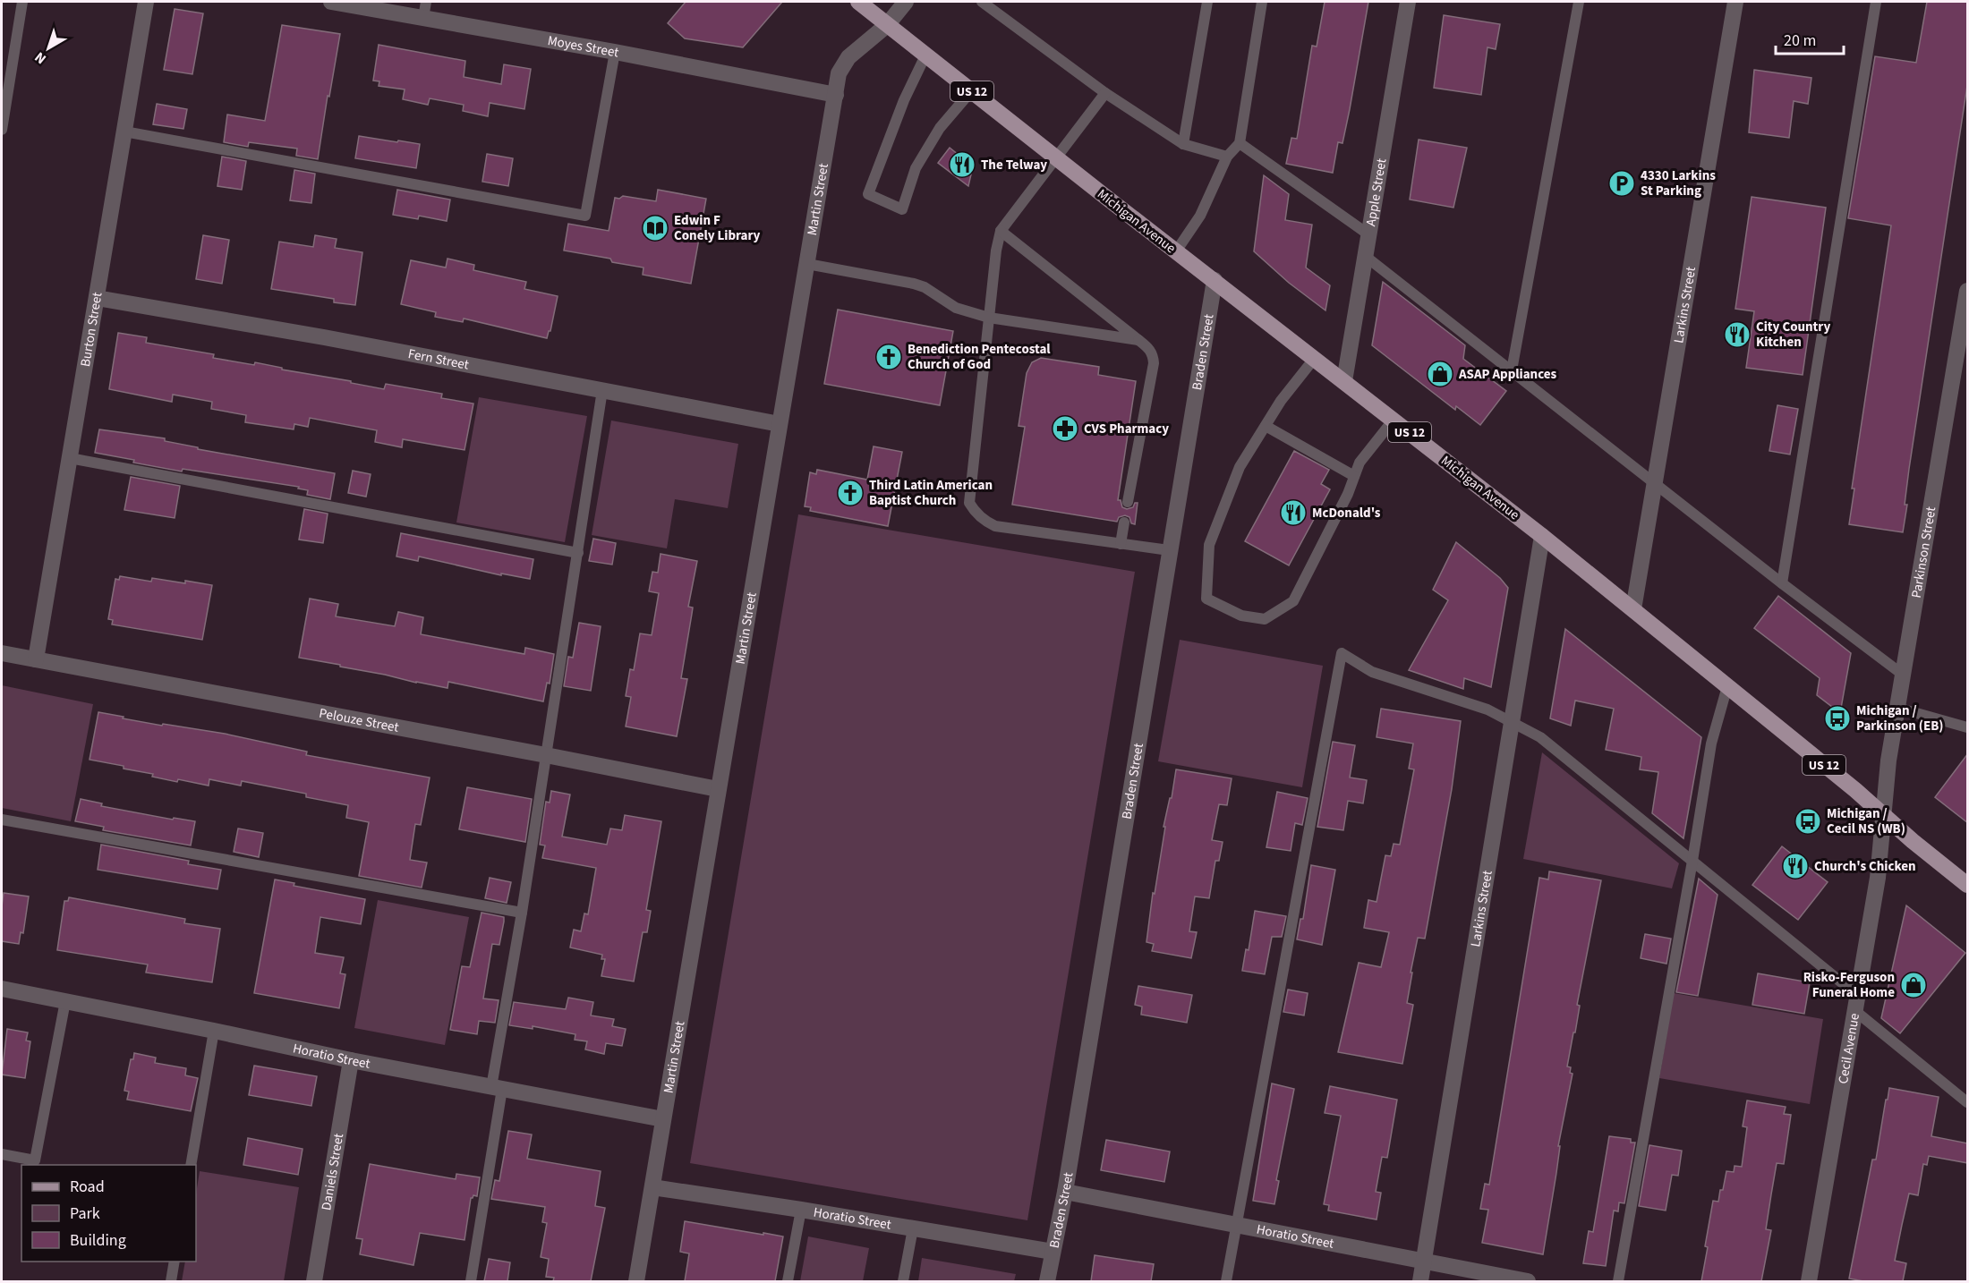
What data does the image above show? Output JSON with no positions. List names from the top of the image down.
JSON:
{
  "streets": {
    "main road": ["US 12", "Michigan Avenue"],
    "street": [
      "Moyes Street",
      "Apple Street",
      "Martin Street",
      "Larkins Street",
      "Burton Street",
      "Braden Street",
      "Fern Street",
      "Parkinson Street",
      "Pelouze Street",
      "Cecil Avenue",
      "Horatio Street",
      "Daniels Street"
    ]
  },
  "crossings": [
    ["Moyes Street", "Martin Street"],
    ["Apple Street", "Michigan Avenue"],
    ["Martin Street", "Michigan Avenue"],
    ["Martin Street", "Fern Street"],
    ["Martin Street", "Pelouze Street"],
    ["Martin Street", "Horatio Street"],
    ["Michigan Avenue", "Larkins Street"],
    ["Michigan Avenue", "Braden Street"],
    ["Michigan Avenue", "Parkinson Street"],
    ["Michigan Avenue", "Cecil Avenue"],
    ["Larkins Street", "Horatio Street"],
    ["Burton Street", "Fern Street"],
    ["Burton Street", "Pelouze Street"],
    ["Braden Street", "Horatio Street"],
    ["Parkinson Street", "Cecil Avenue"],
    ["Horatio Street", "Daniels Street"]
  ],
  "places": {
    "restaurant": [
      "The Telway",
      "City Country Kitchen",
      "McDonald's",
      "Church's Chicken"
    ],
    "parking": ["4330 Larkins St Parking"],
    "library": ["Edwin F Conely Library"],
    "church": ["Benediction Pentecostal Church of God", "Third Latin American Baptist Church"],
    "shop": ["ASAP Appliances", "Risko-Ferguson Funeral Home"],
    "pharmacy": ["CVS Pharmacy"],
    "bus stop": ["Michigan / Parkinson (EB)", "Michigan / Cecil NS (WB)"]
  },
  "legend": ["Road", "Park", "Building"],
  "scale_bar": "20 m",
  "north": "bottom left"
}
